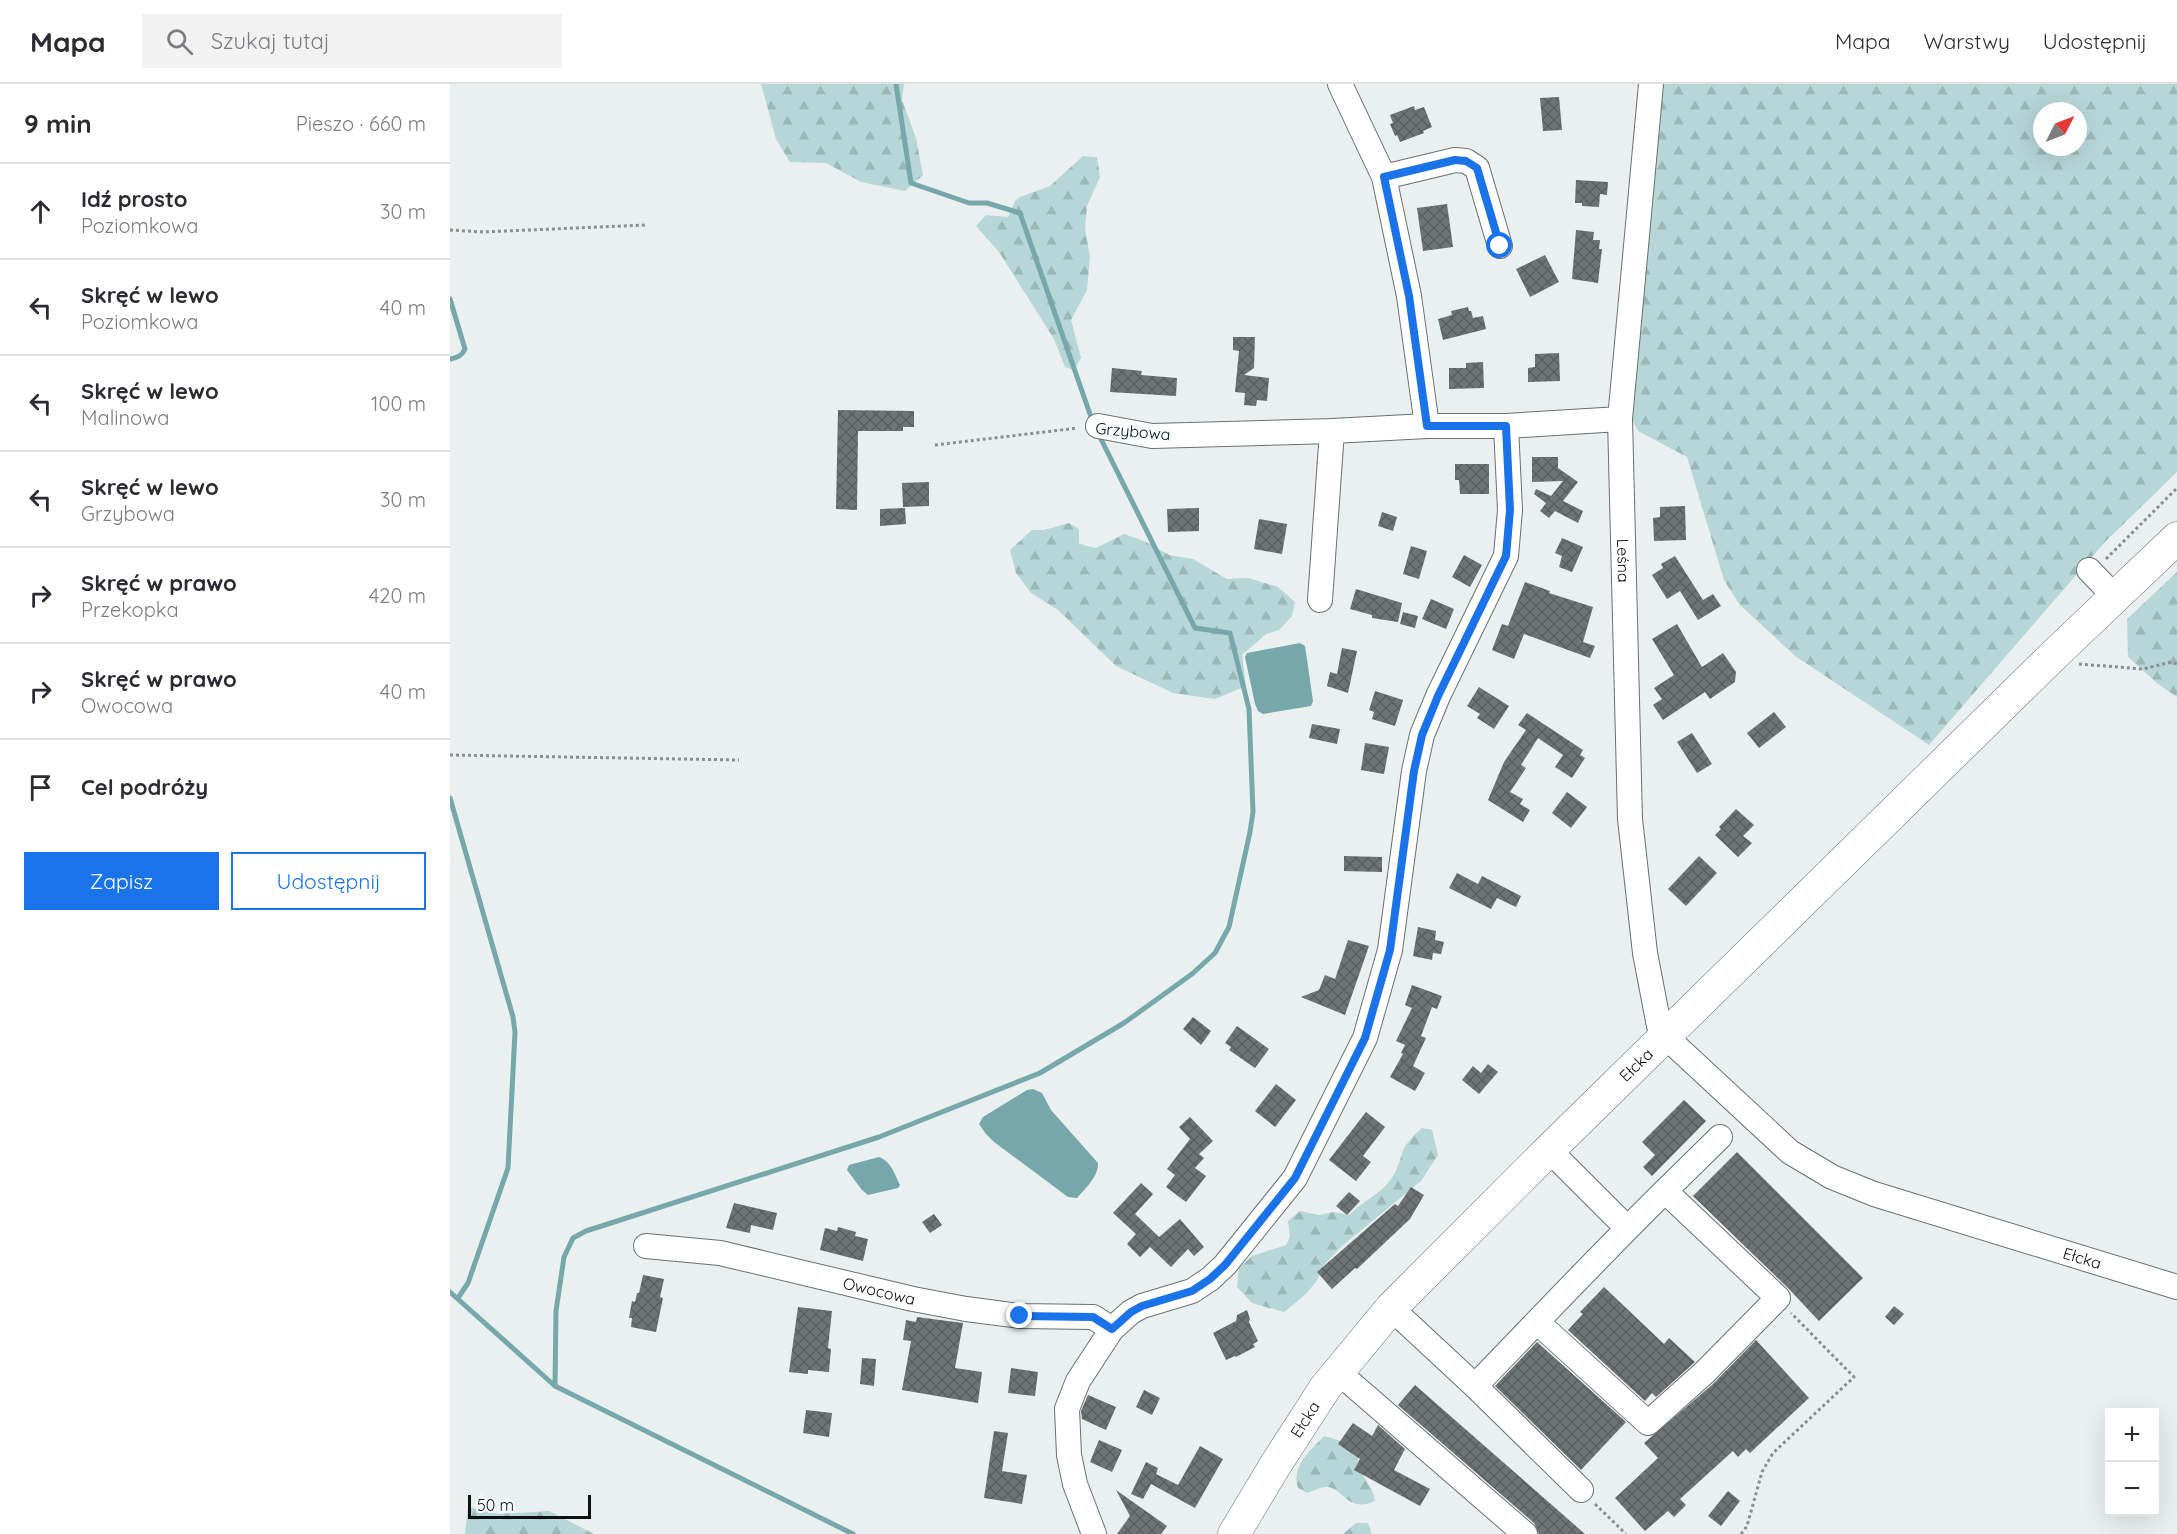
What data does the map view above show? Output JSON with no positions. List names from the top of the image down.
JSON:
{
  "streets": {
    "main road": ["Ełcka"],
    "street": ["Grzybowa", "Leśna", "Owocowa"]
  },
  "crossings": [
    ["Grzybowa", "Leśna"],
    ["Leśna", "Ełcka"]
  ],
  "scale_bar": "50 m",
  "north": "top right",
  "page": {
    "header": "Mapa",
    "search": "Szukaj tutaj",
    "nav": ["Mapa", "Warstwy", "Udostępnij"],
    "heading": ["9 min", "Pieszo · 660 m"],
    "list": [
      ["Idź prosto", "Poziomkowa", "30 m"],
      ["Skręć w lewo", "Poziomkowa", "40 m"],
      ["Skręć w lewo", "Malinowa", "100 m"],
      ["Skręć w lewo", "Grzybowa", "30 m"],
      ["Skręć w prawo", "Przekopka", "420 m"],
      ["Skręć w prawo", "Owocowa", "40 m"],
      "Cel podróży"
    ],
    "buttons": ["Zapisz", "Udostępnij"],
    "map_buttons": ["+", "−"],
    "scale": "50 m"
  }
}
